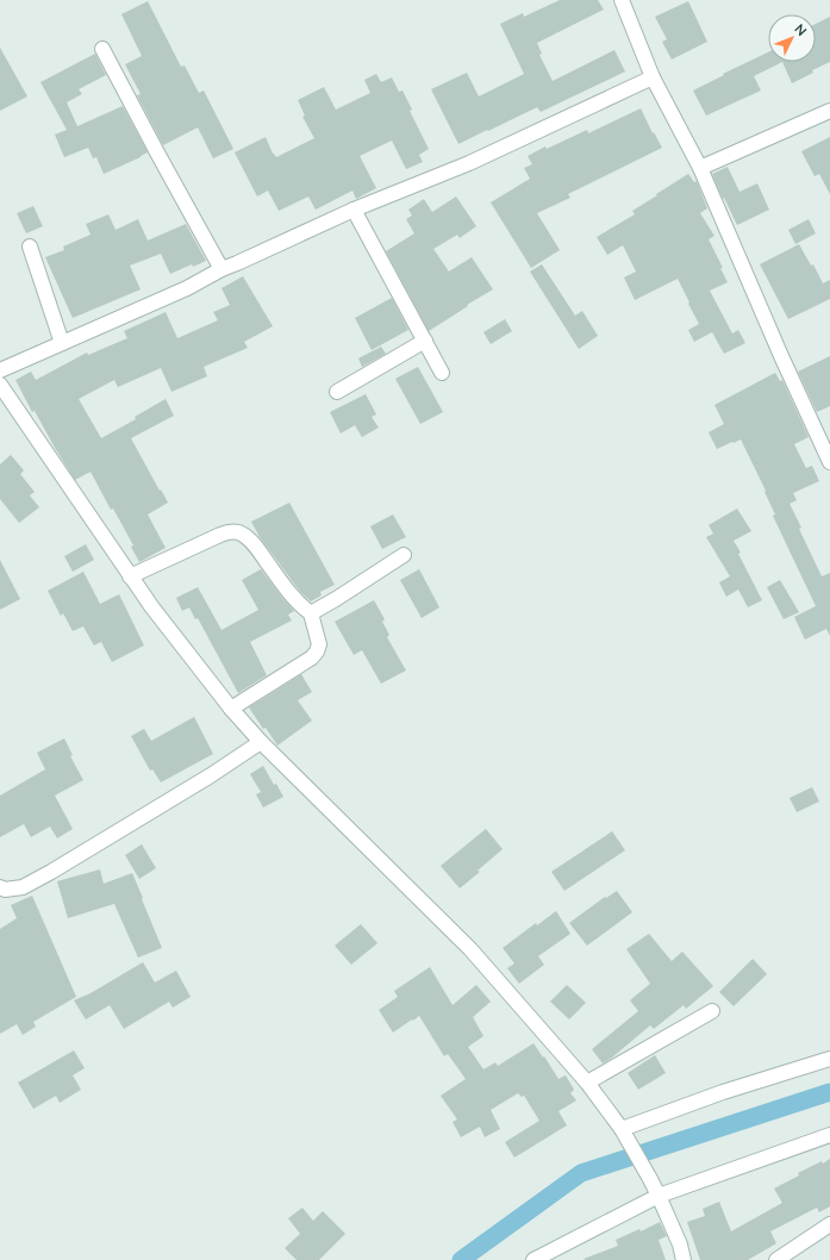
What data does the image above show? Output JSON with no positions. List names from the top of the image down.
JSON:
{
  "north": "top right"
}
